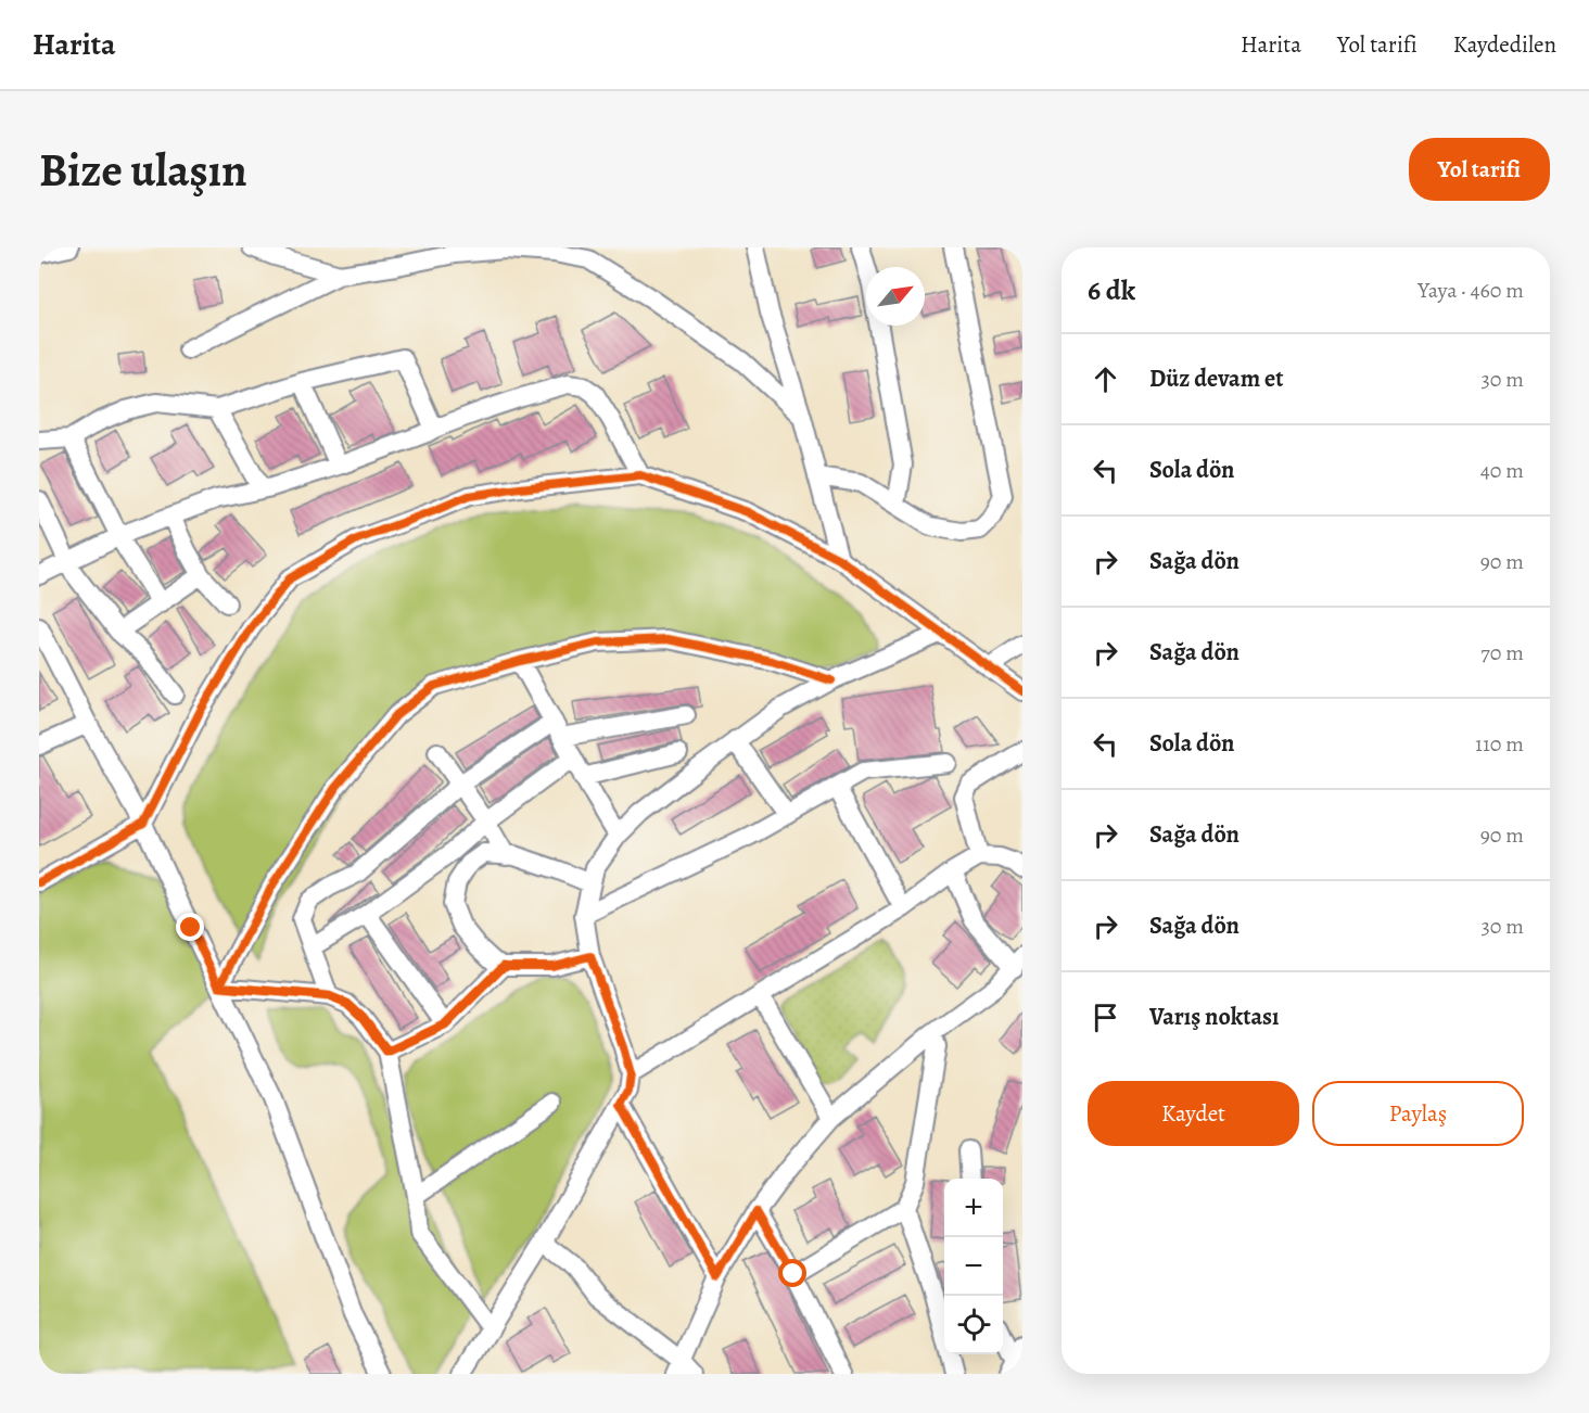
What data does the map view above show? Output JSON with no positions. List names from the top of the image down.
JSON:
{
  "north": "top right",
  "page": {
    "header": "Harita",
    "nav": ["Harita", "Yol tarifi", "Kaydedilen"],
    "buttons": [
      "Yol tarifi",
      ["Kaydet", "Paylaş"]
    ],
    "title": "Bize ulaşın",
    "heading": ["6 dk", "Yaya · 460 m"],
    "list": [
      ["Düz devam et", "30 m"],
      ["Sola dön", "40 m"],
      ["Sağa dön", "90 m"],
      ["Sağa dön", "70 m"],
      ["Sola dön", "110 m"],
      ["Sağa dön", "90 m"],
      ["Sağa dön", "30 m"],
      "Varış noktası"
    ],
    "map_buttons": ["+", "−"]
  }
}
